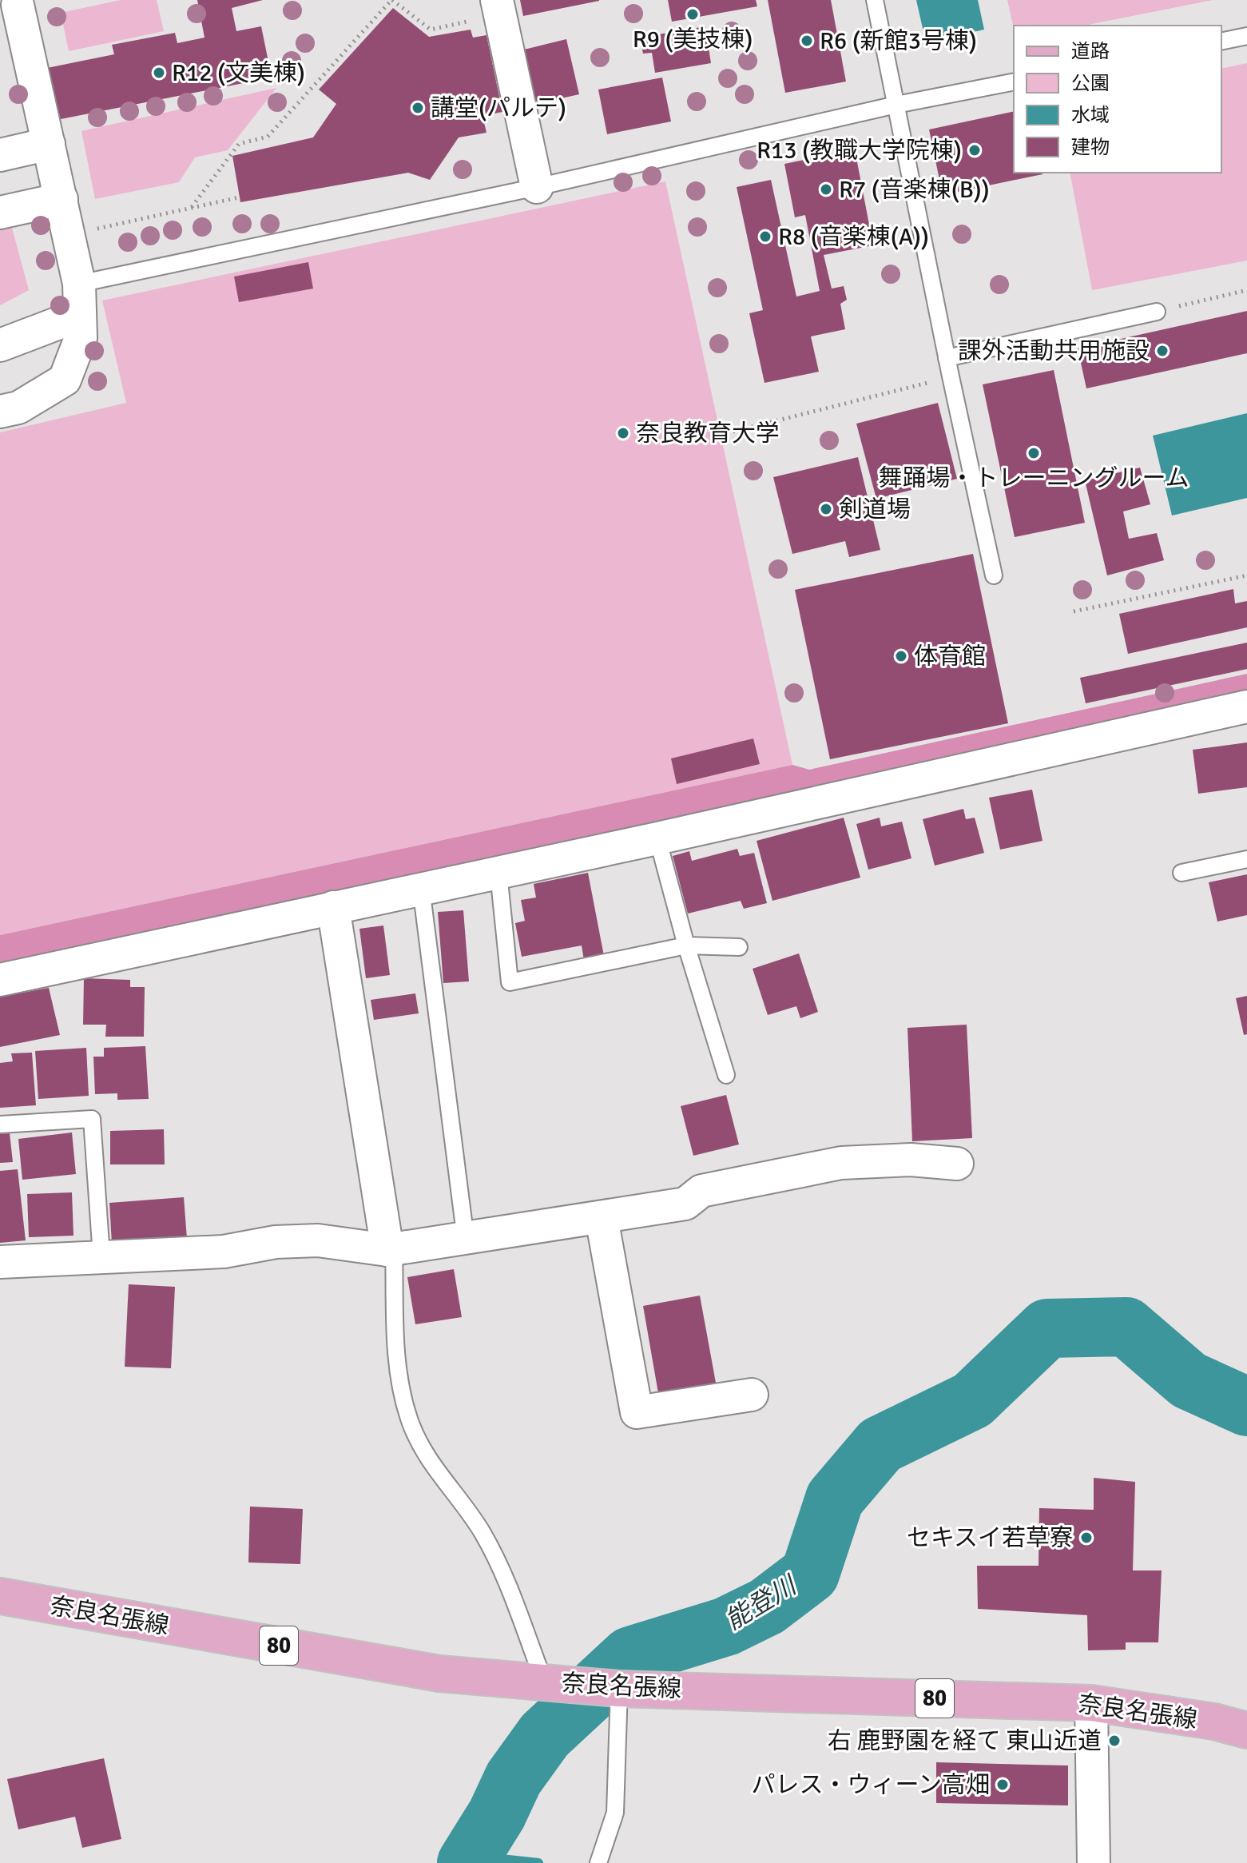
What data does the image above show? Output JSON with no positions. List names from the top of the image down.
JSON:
{
  "streets": {
    "main road": ["奈良名張線", "80"]
  },
  "water": ["能登川"],
  "places": [
    "R9 (美技棟)",
    "R6 (新館3号棟)",
    "R12 (文美棟)",
    "講堂(パルテ)",
    "R13 (教職大学院棟)",
    "R7 (音楽棟(B))",
    "R8 (音楽棟(A))",
    "課外活動共用施設",
    "奈良教育大学",
    "舞踊場・トレーニングルーム",
    "剣道場",
    "体育館",
    "セキスイ若草寮",
    "右 鹿野園を経て 東山近道",
    "パレス・ウィーン高畑"
  ],
  "legend": [
    "道路",
    "公園",
    "水域",
    "建物"
  ]
}
